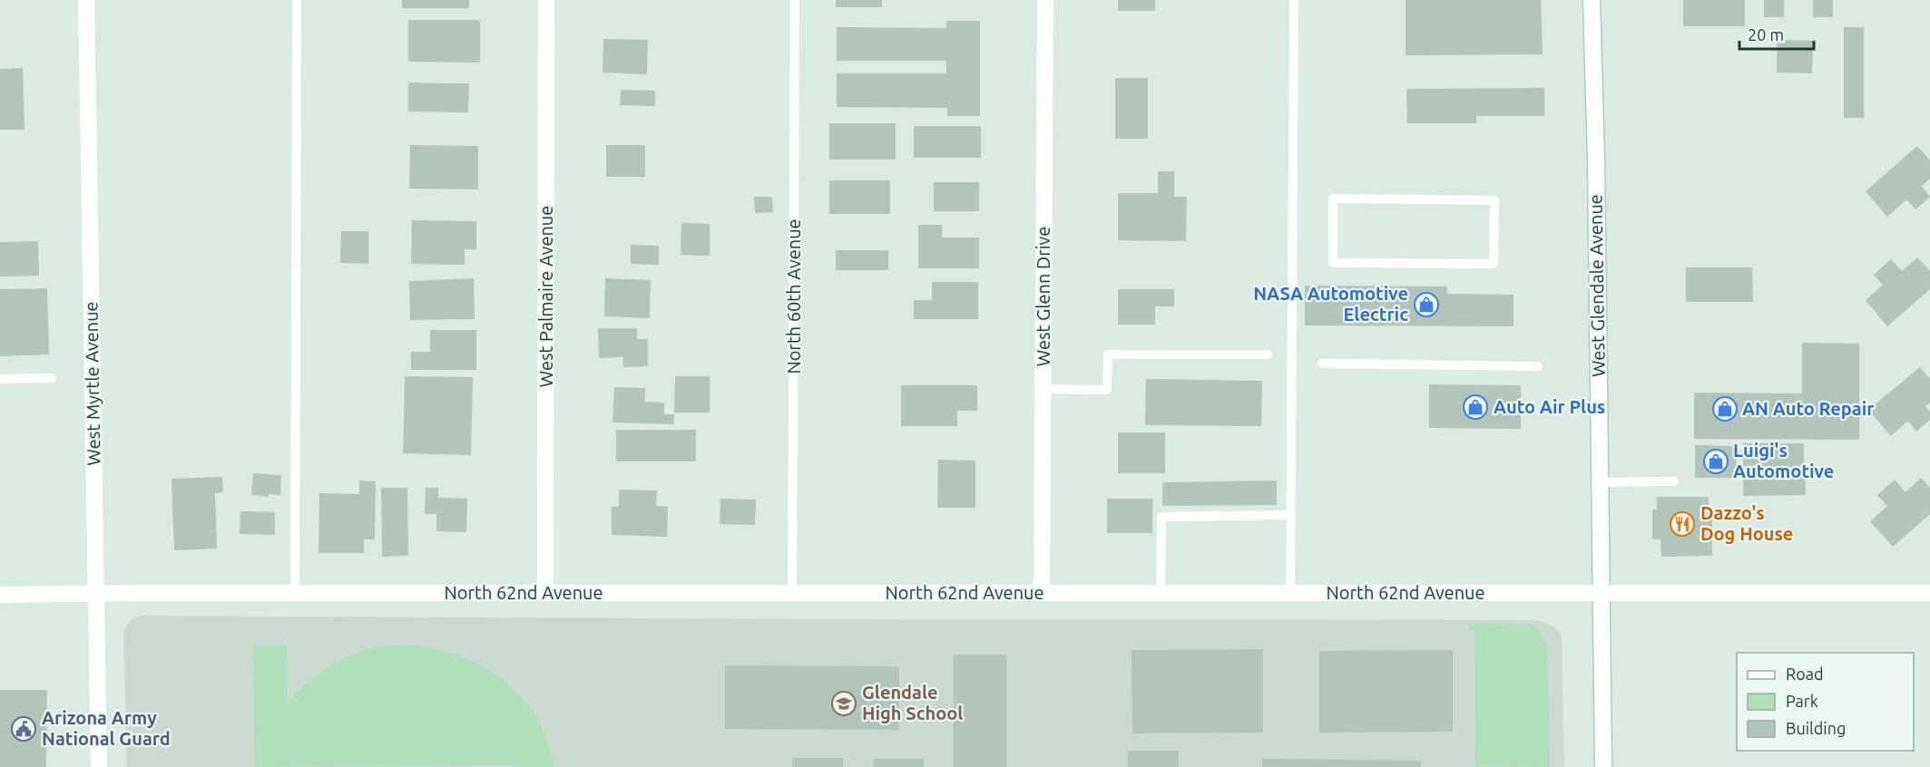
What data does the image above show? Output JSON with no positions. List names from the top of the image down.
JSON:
{
  "streets": {
    "street": [
      "West Glendale Avenue",
      "West Palmaire Avenue",
      "West Glenn Drive",
      "West Myrtle Avenue",
      "North 62nd Avenue"
    ],
    "lane": ["North 60th Avenue"]
  },
  "crossings": [
    ["West Glendale Avenue", "North 62nd Avenue"],
    ["West Palmaire Avenue", "North 62nd Avenue"],
    ["North 60th Avenue", "North 62nd Avenue"],
    ["West Glenn Drive", "North 62nd Avenue"],
    ["West Myrtle Avenue", "North 62nd Avenue"]
  ],
  "places": {
    "shop": [
      "NASA Automotive Electric",
      "Auto Air Plus",
      "AN Auto Repair",
      "Luigi's Automotive"
    ],
    "restaurant": ["Dazzo's Dog House"],
    "school or university": ["Glendale High School"],
    "public building": ["Arizona Army National Guard"]
  },
  "legend": ["Road", "Park", "Building"],
  "scale_bar": "20 m"
}
